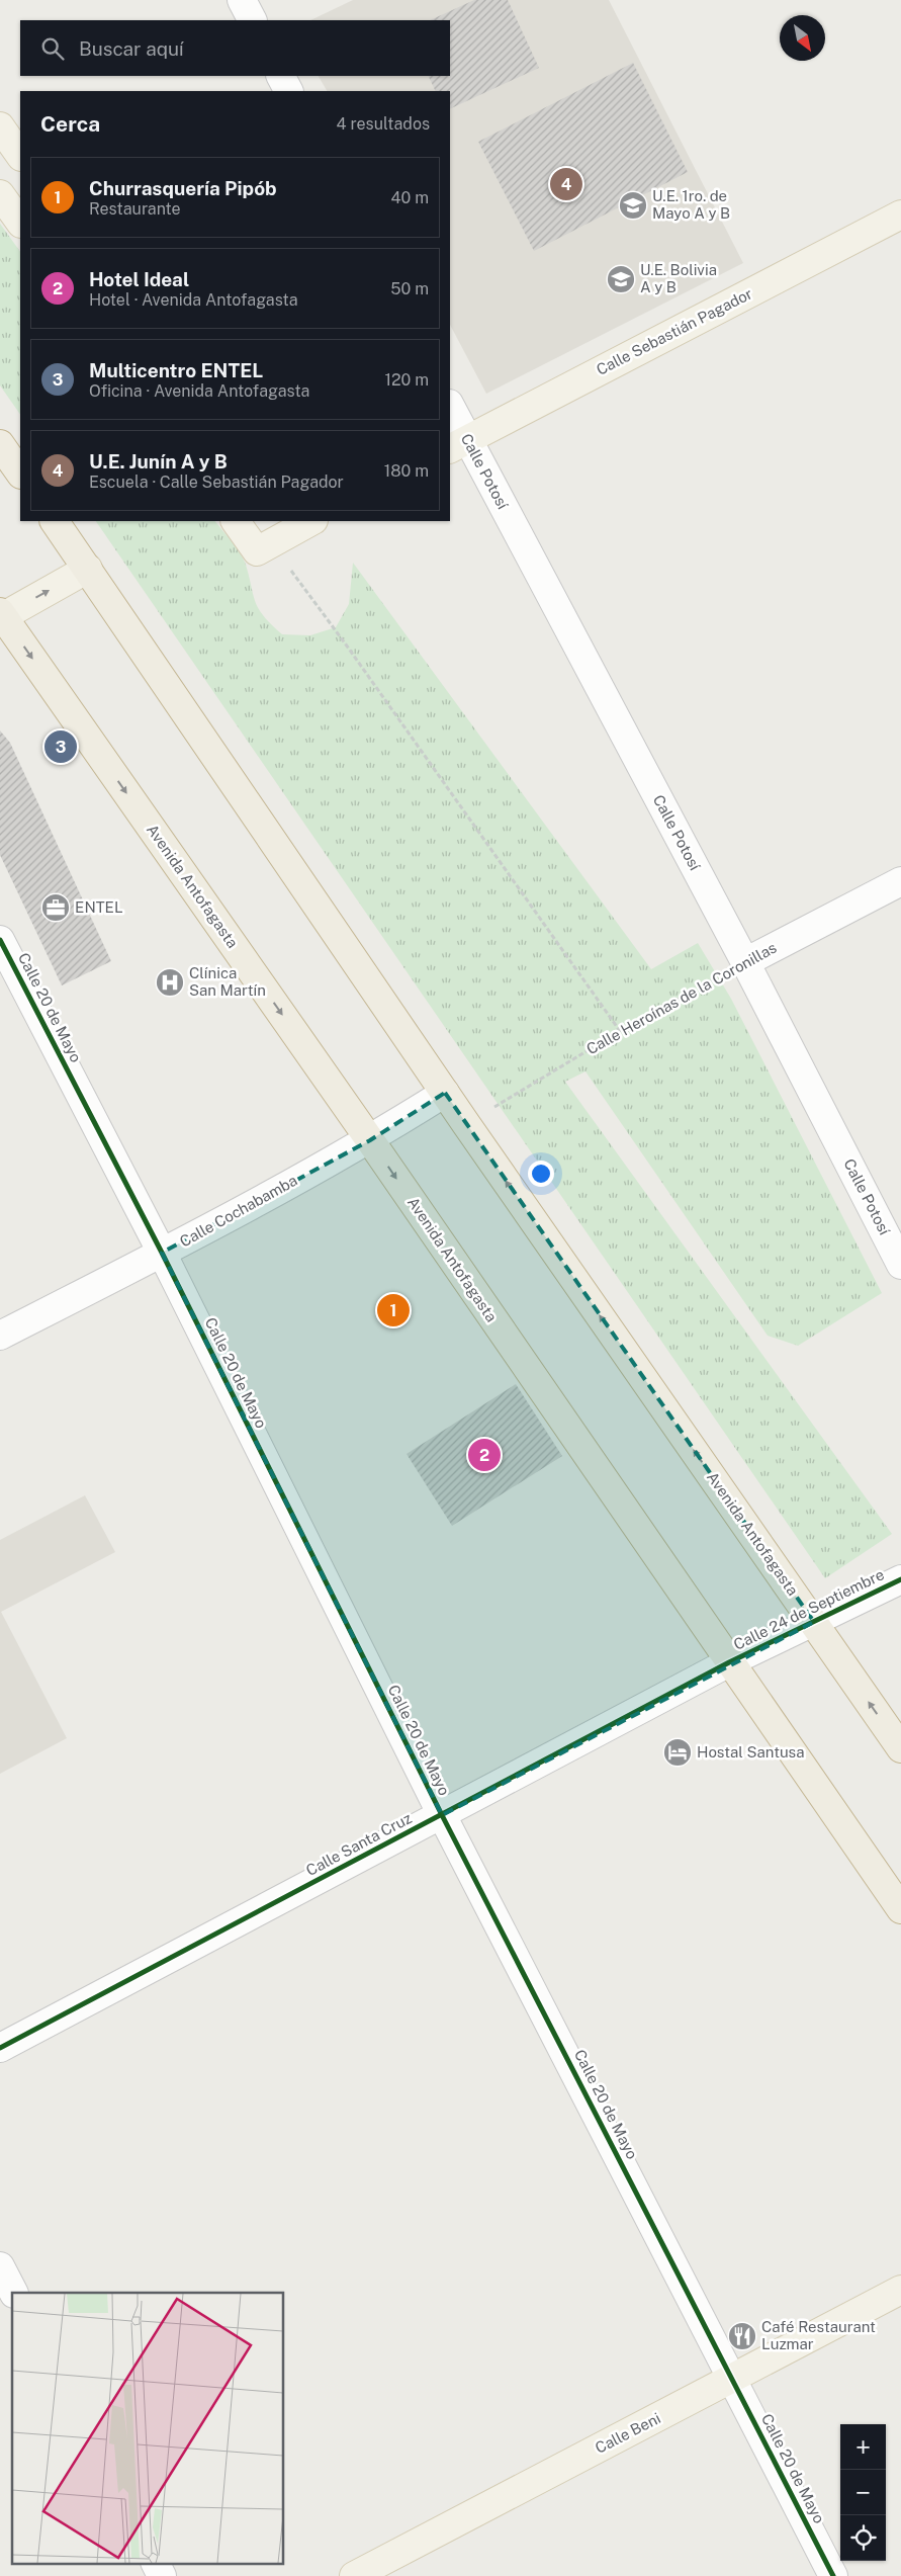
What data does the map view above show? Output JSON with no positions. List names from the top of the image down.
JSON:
{
  "streets": {
    "highway": ["Avenida Antofagasta"],
    "main road": ["Calle Sebastián Pagador", "Calle Beni"],
    "street": [
      "Calle Potosí",
      "Calle Heroínas de la Coronillas",
      "Calle 20 de Mayo",
      "Calle Cochabamba",
      "Calle 24 de Septiembre",
      "Calle Santa Cruz"
    ]
  },
  "crossings": [
    ["Calle Sebastián Pagador", "Calle Potosí"],
    ["Calle Potosí", "Calle Heroínas de la Coronillas"],
    ["Avenida Antofagasta", "Calle Heroínas de la Coronillas"],
    ["Avenida Antofagasta", "Calle Cochabamba"],
    ["Avenida Antofagasta", "Calle 24 de Septiembre"],
    ["Avenida Antofagasta", "Calle Santa Cruz"],
    ["Calle 20 de Mayo", "Calle Cochabamba"],
    ["Calle 20 de Mayo", "Calle Santa Cruz"],
    ["Calle 20 de Mayo", "Calle Beni"],
    ["Calle 24 de Septiembre", "Calle Santa Cruz"]
  ],
  "places": {
    "school or university": ["U.E. 1ro. de Mayo A y B", "U.E. Bolivia A y B"],
    "office": ["ENTEL"],
    "hospital": ["Clínica San Martín"],
    "hotel": ["Hostal Santusa"],
    "restaurant": ["Café Restaurant Luzmar"]
  },
  "north": "bottom right",
  "page": {
    "search": "Buscar aquí",
    "heading": ["Cerca", "4 resultados"],
    "list": [
      {
        "mark": "1",
        "name": "Churrasquería Pipób",
        "note": "Restaurante",
        "value": "40 m"
      },
      {
        "mark": "2",
        "name": "Hotel Ideal",
        "note": "Hotel · Avenida Antofagasta",
        "value": "50 m"
      },
      {
        "mark": "3",
        "name": "Multicentro ENTEL",
        "note": "Oficina · Avenida Antofagasta",
        "value": "120 m"
      },
      {
        "mark": "4",
        "name": "U.E. Junín A y B",
        "note": "Escuela · Calle Sebastián Pagador",
        "value": "180 m"
      }
    ],
    "pins": [
      "4",
      "3",
      "1",
      "2"
    ],
    "map_buttons": ["+", "−"]
  }
}
